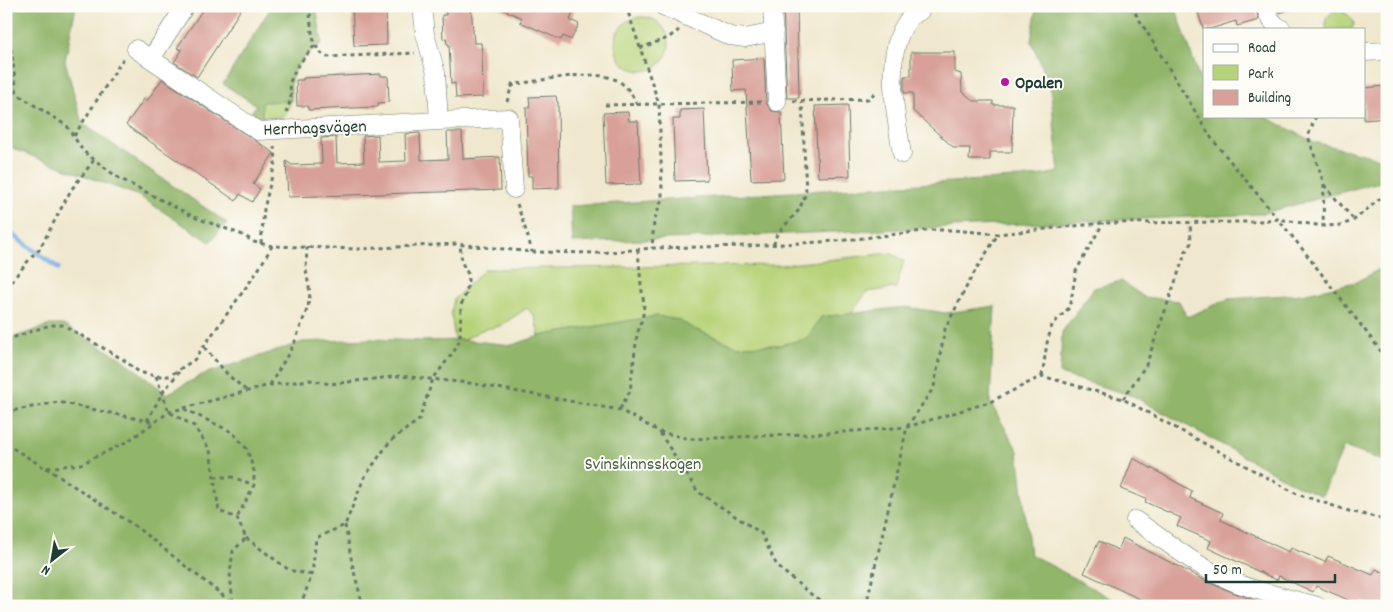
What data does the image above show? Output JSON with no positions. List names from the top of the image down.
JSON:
{
  "streets": {
    "street": ["Herrhagsvägen"]
  },
  "parks": ["Svinskinnsskogen"],
  "places": ["Opalen"],
  "legend": ["Road", "Park", "Building"],
  "scale_bar": "50 m",
  "north": "bottom left"
}
